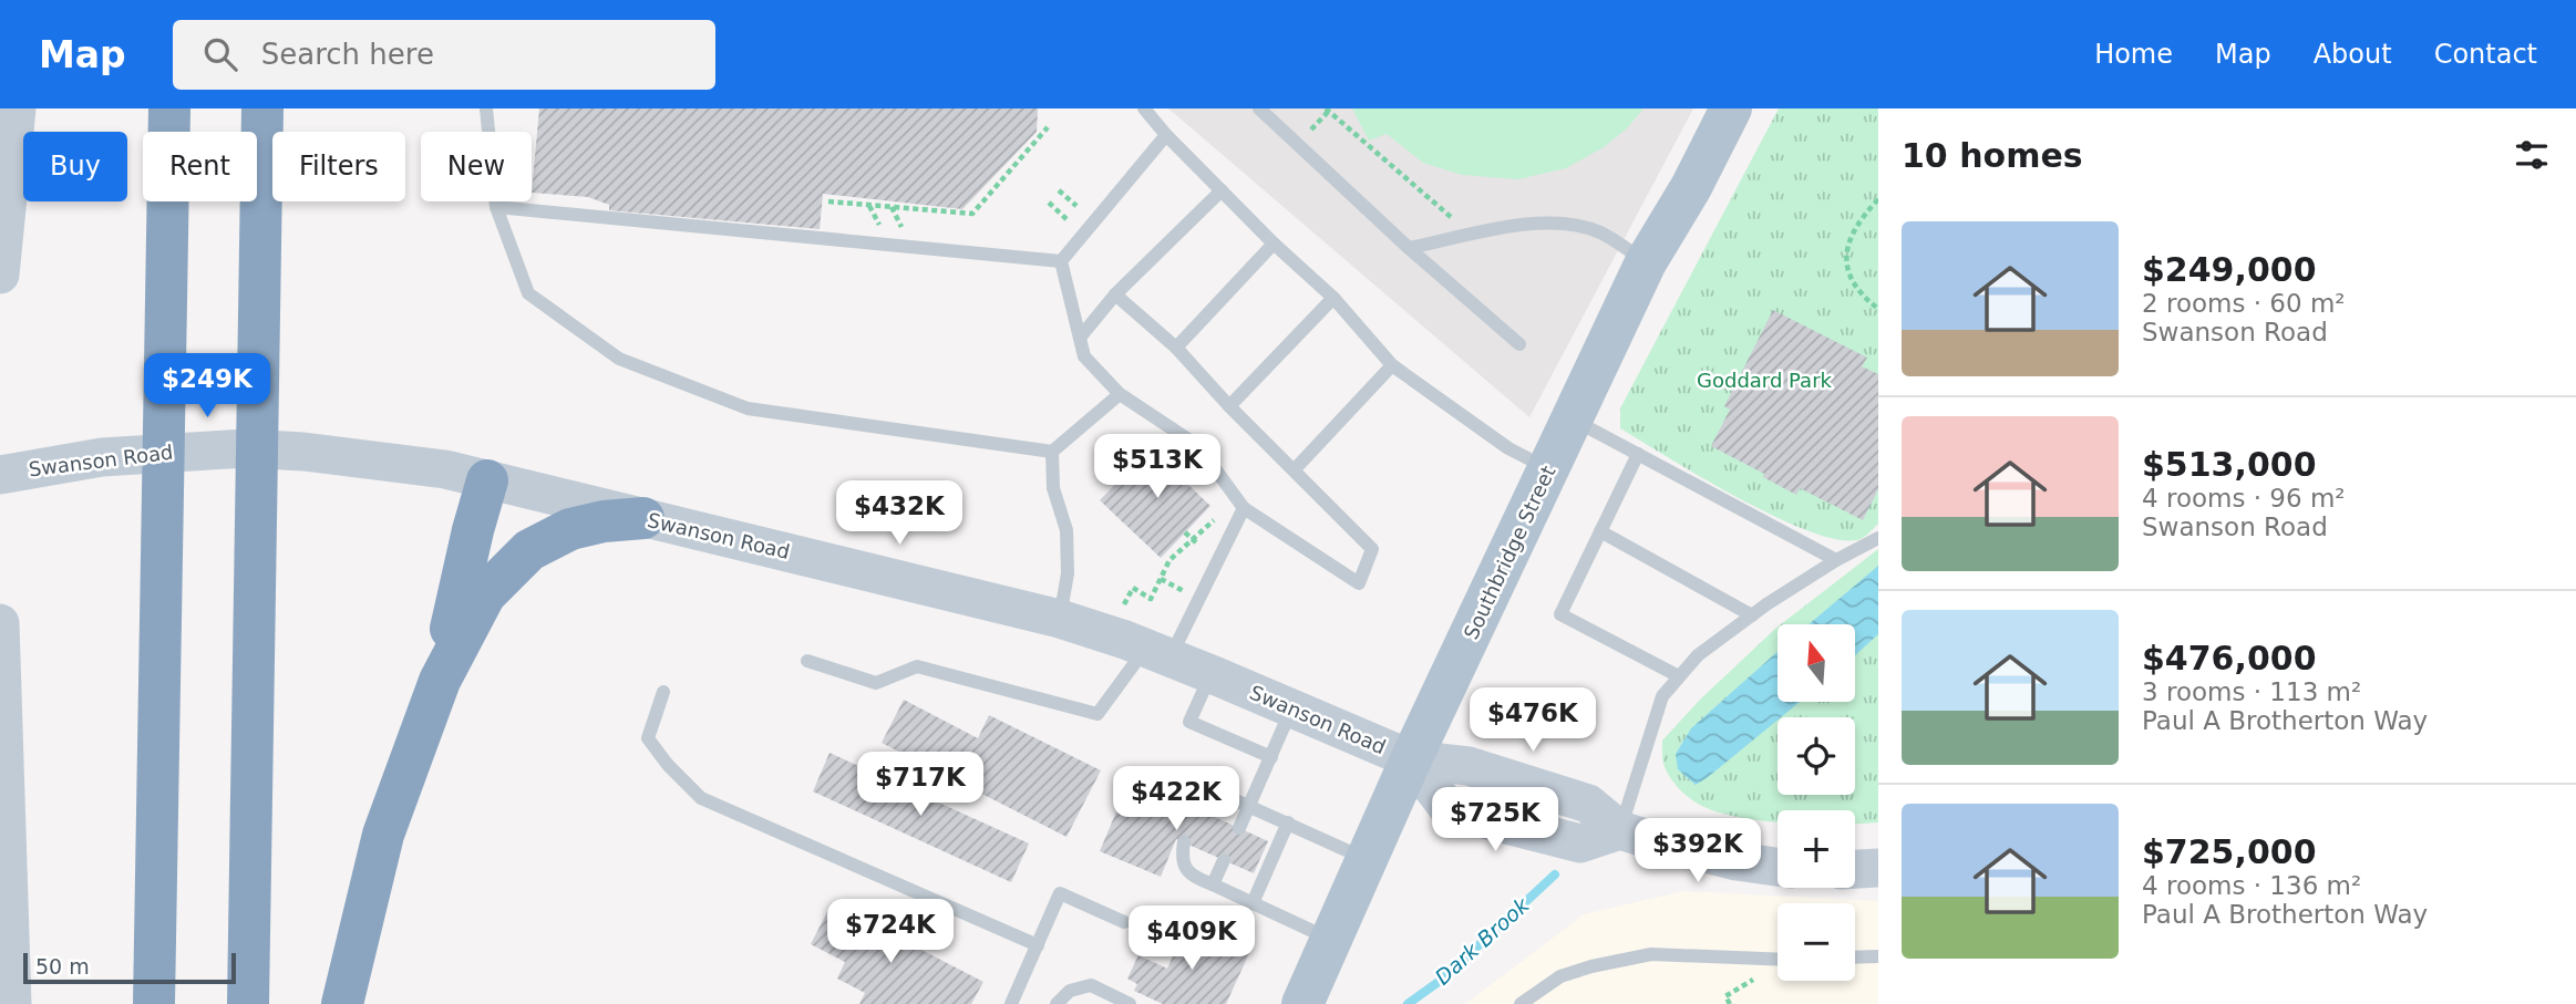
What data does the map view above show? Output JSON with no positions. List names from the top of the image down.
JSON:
{
  "streets": {
    "main road": ["Southbridge Street"],
    "street": ["Swanson Road"]
  },
  "crossings": [
    ["Swanson Road", "Southbridge Street"]
  ],
  "water": ["Dark Brook"],
  "parks": ["Goddard Park"],
  "scale_bar": "50 m",
  "north": "top",
  "page": {
    "header": "Map",
    "search": "Search here",
    "nav": [
      "Home",
      "Map",
      "About",
      "Contact"
    ],
    "heading": "10 homes",
    "chip": [
      "Buy",
      "Rent",
      "Filters",
      "New"
    ],
    "list": [
      {
        "name": "$249,000",
        "note": "2 rooms · 60 m² · Swanson Road"
      },
      {
        "name": "$513,000",
        "note": "4 rooms · 96 m² · Swanson Road"
      },
      {
        "name": "$476,000",
        "note": "3 rooms · 113 m² · Paul A Brotherton Way"
      },
      {
        "name": "$725,000",
        "note": "4 rooms · 136 m² · Paul A Brotherton Way"
      }
    ],
    "price": [
      "$249K",
      "$513K",
      "$432K",
      "$476K",
      "$717K",
      "$422K",
      "$725K",
      "$392K",
      "$724K",
      "$409K"
    ],
    "map_buttons": ["+", "−"],
    "scale": "50 m"
  }
}
